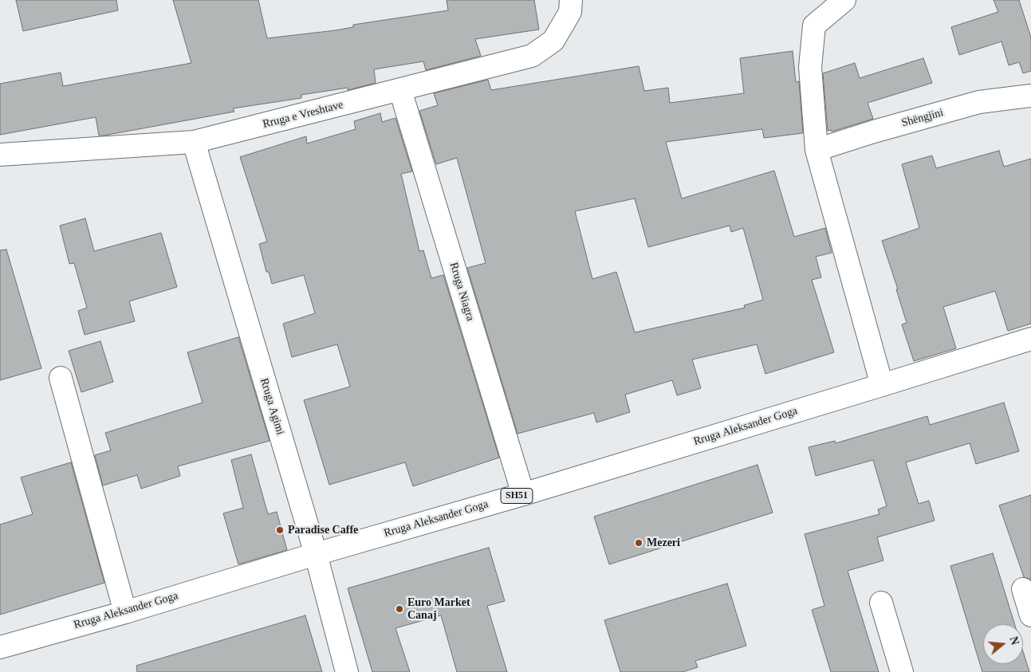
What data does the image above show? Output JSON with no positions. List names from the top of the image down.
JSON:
{
  "streets": {
    "street": [
      "Rruga e Vreshtave",
      "Shëngjini",
      "Rruga Niagra",
      "Rruga Agimi",
      "Rruga Aleksander Goga",
      "SH51"
    ]
  },
  "crossings": [
    ["Rruga e Vreshtave", "Rruga Niagra"],
    ["Rruga e Vreshtave", "Rruga Agimi"],
    ["Rruga Niagra", "Rruga Aleksander Goga"],
    ["Rruga Agimi", "Rruga Aleksander Goga"]
  ],
  "places": ["Paradise Caffe", "Mezeri", "Euro Market Canaj"],
  "north": "right"
}
